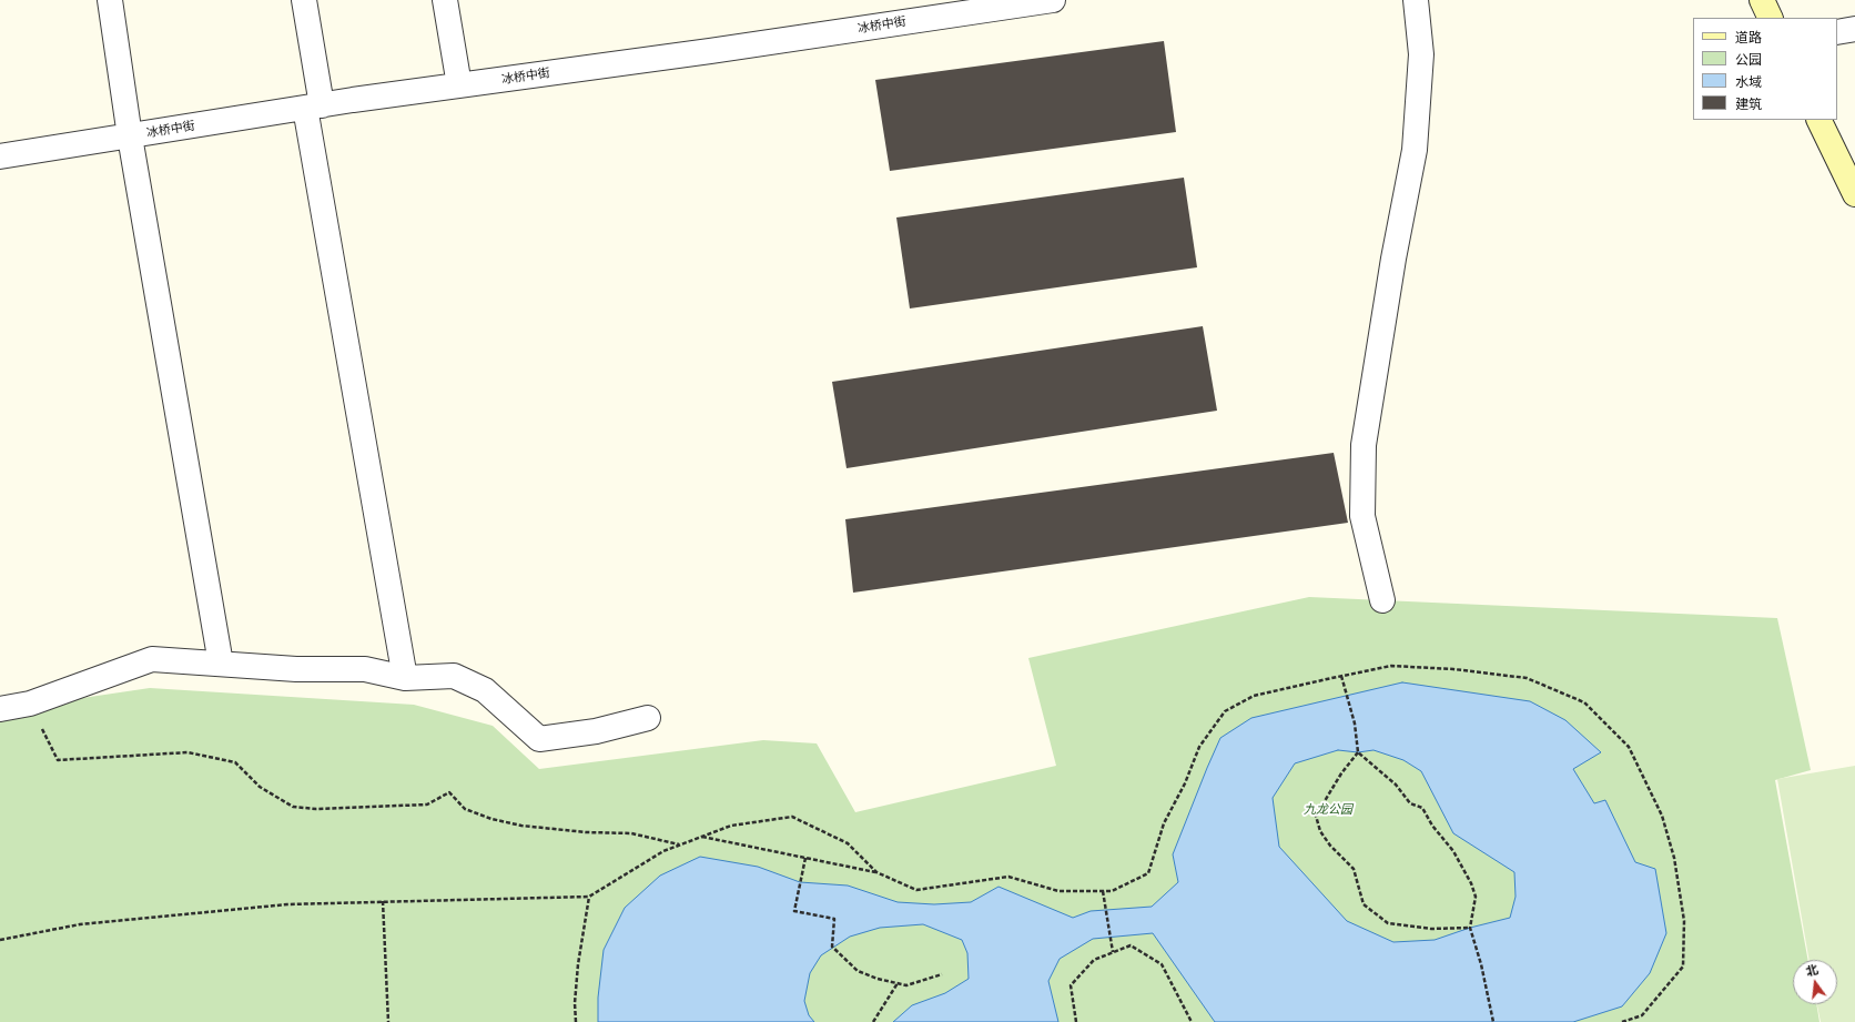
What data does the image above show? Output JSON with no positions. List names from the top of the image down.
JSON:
{
  "streets": {
    "street": ["冰桥中街"]
  },
  "parks": ["九龙公园"],
  "legend": [
    "道路",
    "公园",
    "水域",
    "建筑"
  ],
  "north": "top"
}
